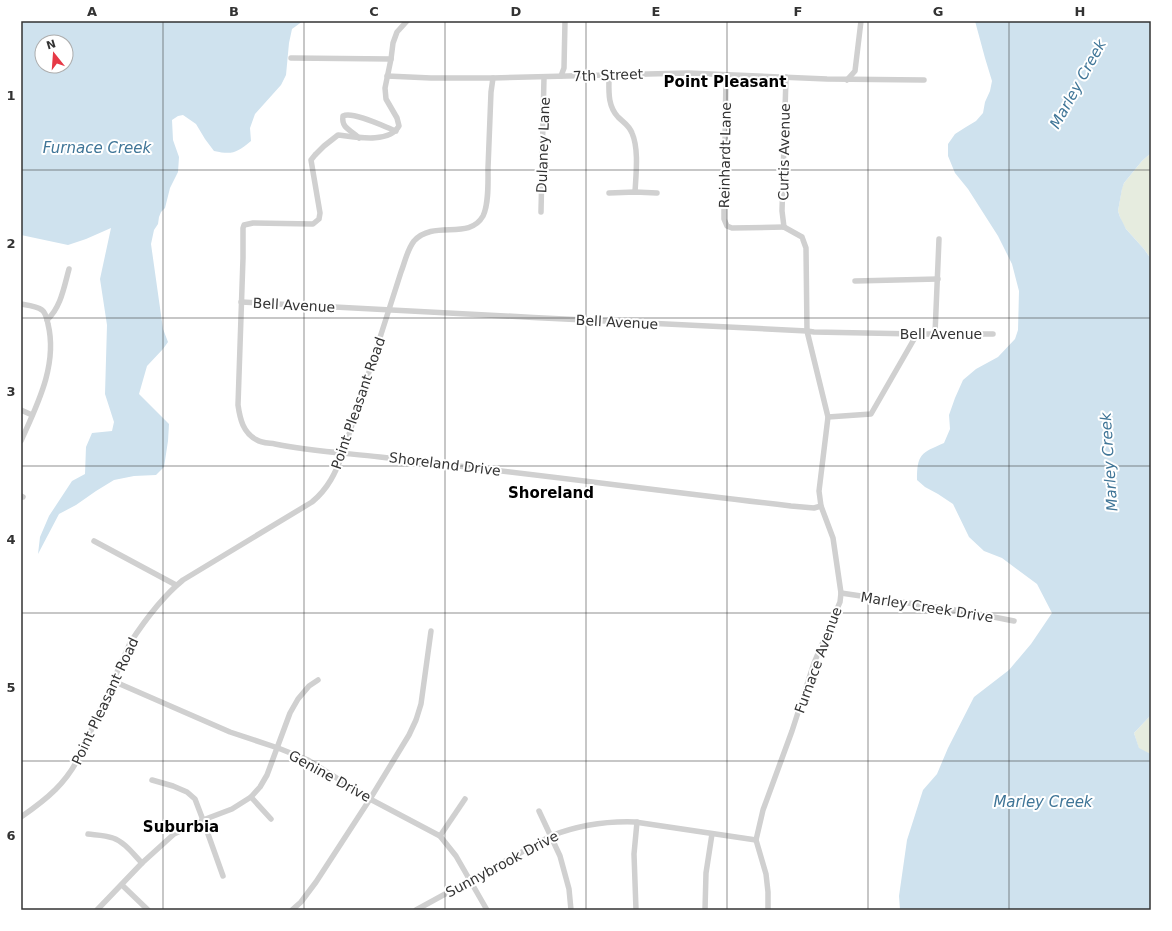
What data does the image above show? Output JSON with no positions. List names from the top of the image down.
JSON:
{
  "streets": {
    "street": [
      "7th Street",
      "Dulaney Lane",
      "Curtis Avenue",
      "Reinhardt Lane",
      "Bell Avenue",
      "Point Pleasant Road",
      "Shoreland Drive",
      "Marley Creek Drive",
      "Furnace Avenue",
      "Genine Drive",
      "Sunnybrook Drive"
    ]
  },
  "crossings": [
    ["7th Street", "Dulaney Lane"],
    ["7th Street", "Curtis Avenue"],
    ["7th Street", "Reinhardt Lane"],
    ["7th Street", "Point Pleasant Road"],
    ["Curtis Avenue", "Reinhardt Lane"],
    ["Curtis Avenue", "Furnace Avenue"],
    ["Reinhardt Lane", "Furnace Avenue"],
    ["Bell Avenue", "Point Pleasant Road"],
    ["Bell Avenue", "Shoreland Drive"],
    ["Bell Avenue", "Furnace Avenue"],
    ["Point Pleasant Road", "Shoreland Drive"],
    ["Point Pleasant Road", "Genine Drive"],
    ["Shoreland Drive", "Furnace Avenue"],
    ["Marley Creek Drive", "Furnace Avenue"],
    ["Furnace Avenue", "Sunnybrook Drive"],
    ["Genine Drive", "Sunnybrook Drive"]
  ],
  "districts": ["Point Pleasant", "Shoreland", "Suburbia"],
  "water": ["Marley Creek", "Furnace Creek"],
  "north": "top",
  "grid": {
    "columns": [
      "A",
      "B",
      "C",
      "D",
      "E",
      "F",
      "G",
      "H"
    ],
    "rows": [
      "1",
      "2",
      "3",
      "4",
      "5",
      "6"
    ]
  }
}
